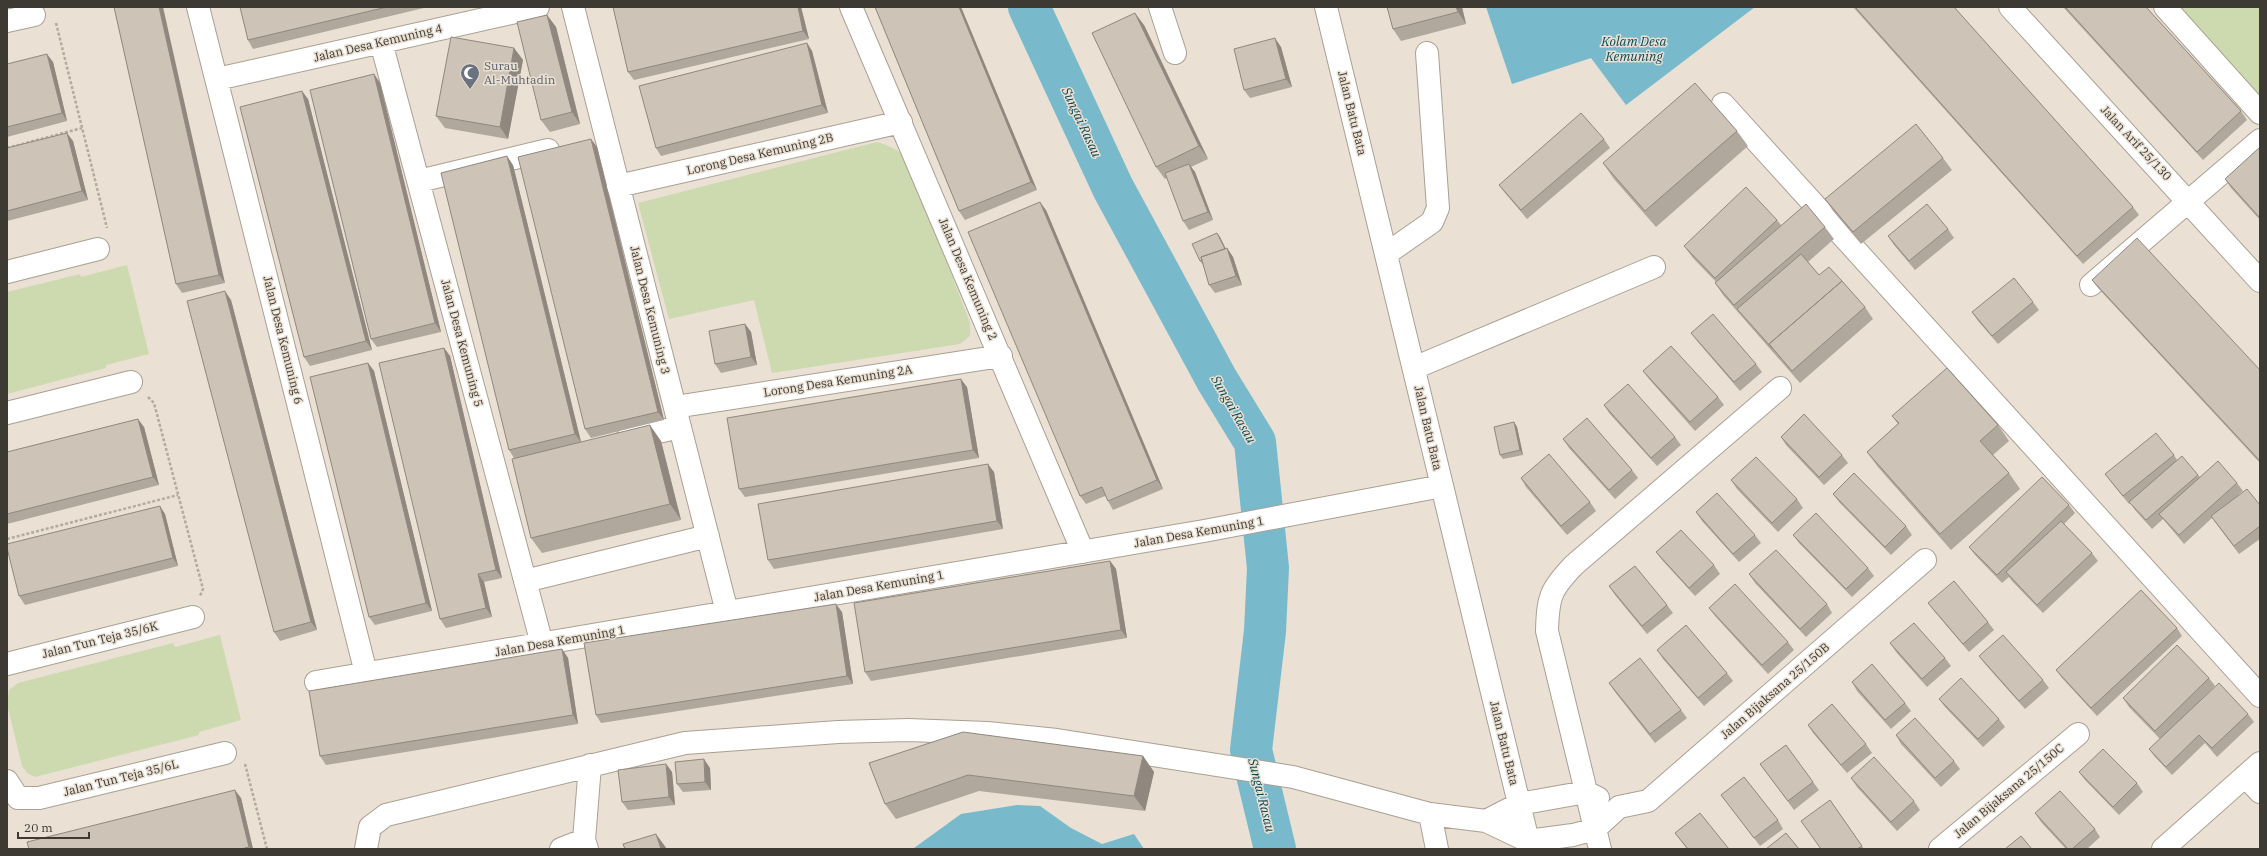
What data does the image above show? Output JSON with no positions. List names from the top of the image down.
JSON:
{
  "streets": {
    "street": [
      "Jalan Desa Kemuning 4",
      "Jalan Batu Bata",
      "Jalan Arif 25/130",
      "Lorong Desa Kemuning 2B",
      "Jalan Desa Kemuning 2",
      "Jalan Desa Kemuning 3",
      "Jalan Desa Kemuning 6",
      "Jalan Desa Kemuning 5",
      "Lorong Desa Kemuning 2A",
      "Jalan Desa Kemuning 1",
      "Jalan Tun Teja 35/6K",
      "Jalan Bijaksana 25/150B",
      "Jalan Tun Teja 35/6L",
      "Jalan Bijaksana 25/150C"
    ]
  },
  "crossings": [
    ["Jalan Desa Kemuning 4", "Jalan Desa Kemuning 6"],
    ["Jalan Desa Kemuning 4", "Jalan Desa Kemuning 5"],
    ["Jalan Batu Bata", "Jalan Desa Kemuning 1"],
    ["Lorong Desa Kemuning 2B", "Jalan Desa Kemuning 2"],
    ["Lorong Desa Kemuning 2B", "Jalan Desa Kemuning 3"],
    ["Jalan Desa Kemuning 2", "Lorong Desa Kemuning 2A"],
    ["Jalan Desa Kemuning 2", "Jalan Desa Kemuning 1"],
    ["Jalan Desa Kemuning 3", "Lorong Desa Kemuning 2A"],
    ["Jalan Desa Kemuning 3", "Jalan Desa Kemuning 1"],
    ["Jalan Desa Kemuning 6", "Jalan Desa Kemuning 1"],
    ["Jalan Desa Kemuning 5", "Jalan Desa Kemuning 1"]
  ],
  "water": ["Kolam Desa Kemuning", "Sungai Rasau"],
  "places": {
    "mosque": ["Surau Al-Muhtadin"]
  },
  "scale_bar": "20 m"
}
